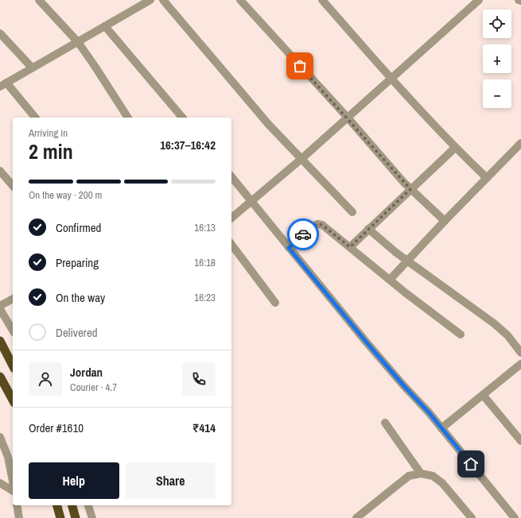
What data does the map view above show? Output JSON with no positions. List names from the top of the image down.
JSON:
{
  "page": {
    "map_buttons": ["+", "−"],
    "heading": ["2 min", "Arriving in", "16:37–16:42"],
    "panel": [
      "Jordan",
      "Courier · 4.7",
      "Order #1610",
      "₹414"
    ],
    "bar": "On the way · 200 m",
    "list": [
      ["Confirmed", "16:13"],
      ["Preparing", "16:18"],
      ["On the way", "16:23"],
      "Delivered"
    ],
    "buttons": ["Help", "Share"]
  }
}
